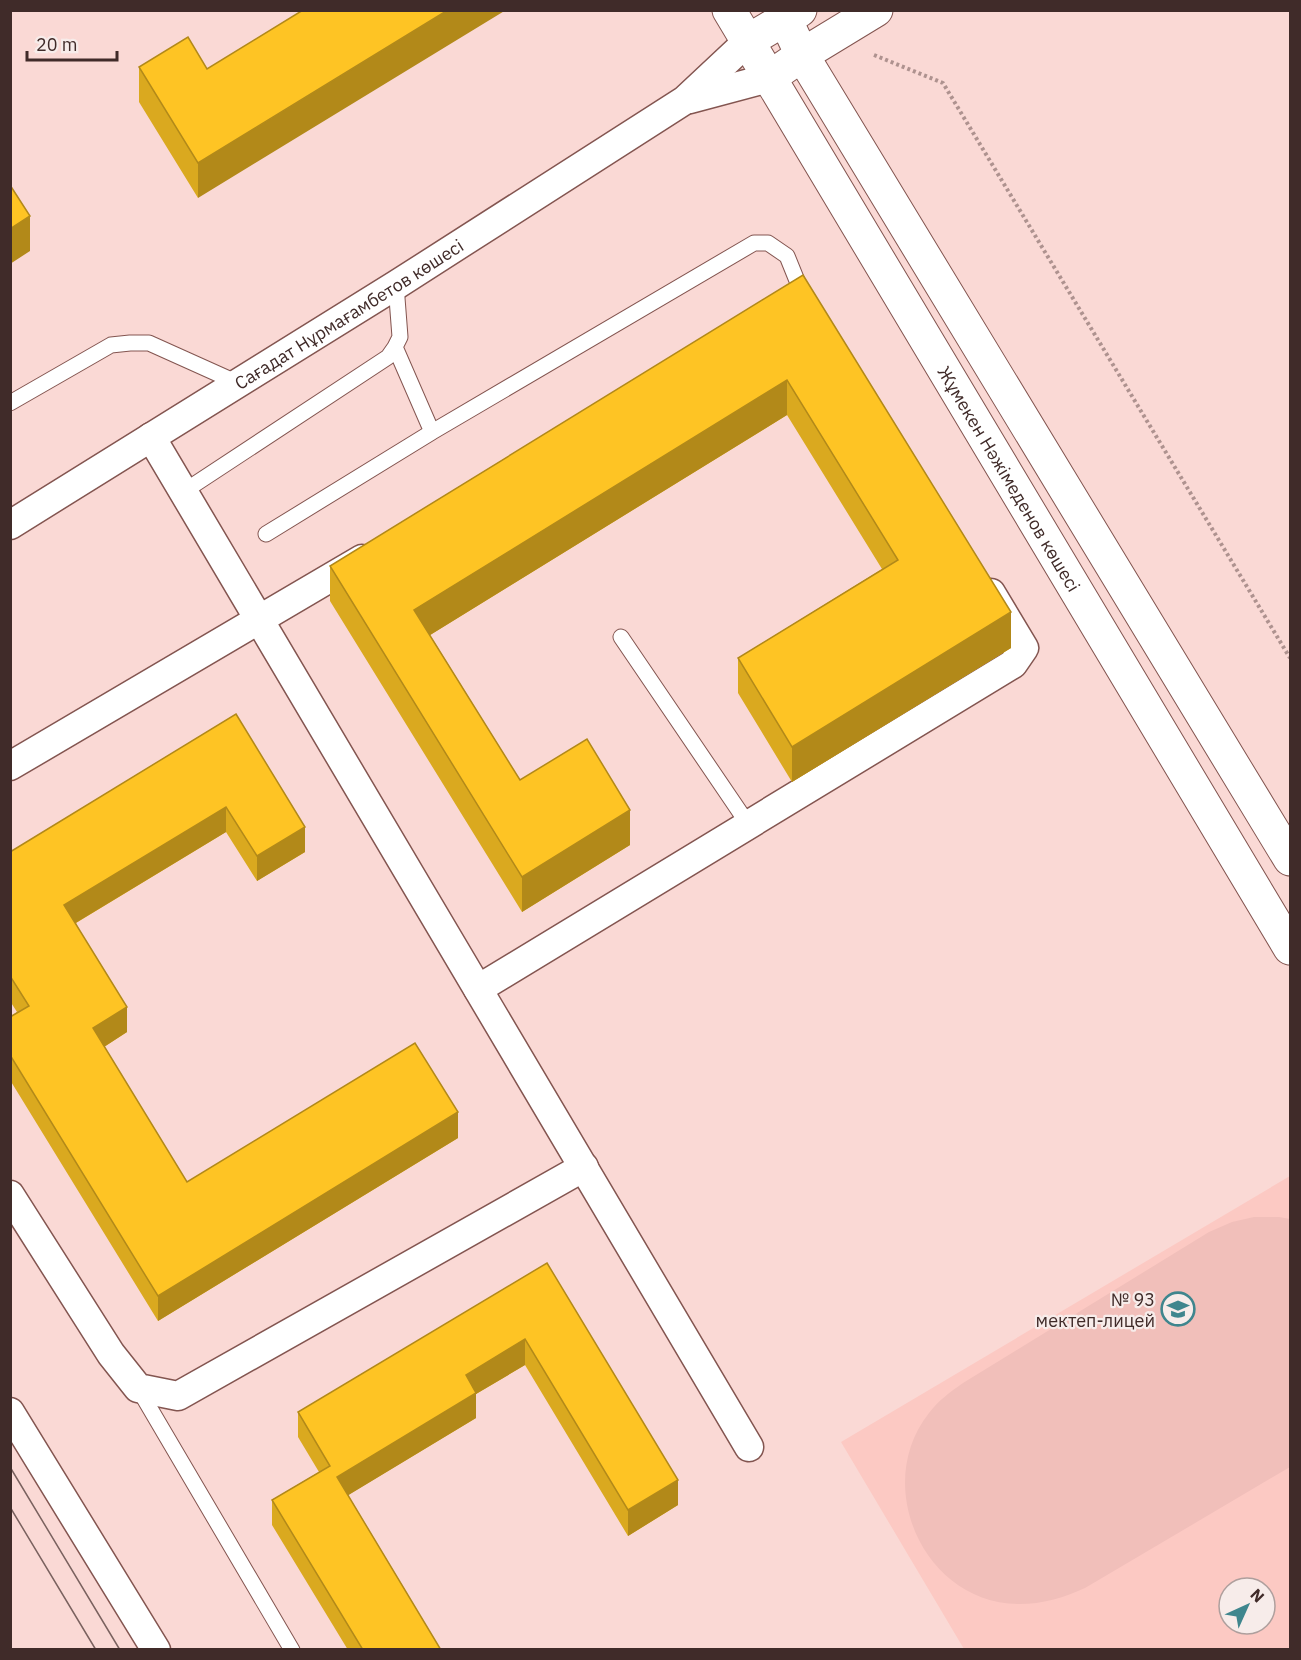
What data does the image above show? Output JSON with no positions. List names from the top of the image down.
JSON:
{
  "streets": {
    "main road": ["Сағадат Нұрмағамбетов көшесі", "Жұмекен Нәжімеденов көшесі"]
  },
  "crossings": [
    ["Сағадат Нұрмағамбетов көшесі", "Жұмекен Нәжімеденов көшесі"]
  ],
  "places": {
    "school or university": ["№ 93 мектеп-лицей"]
  },
  "scale_bar": "20 m",
  "north": "top right"
}
